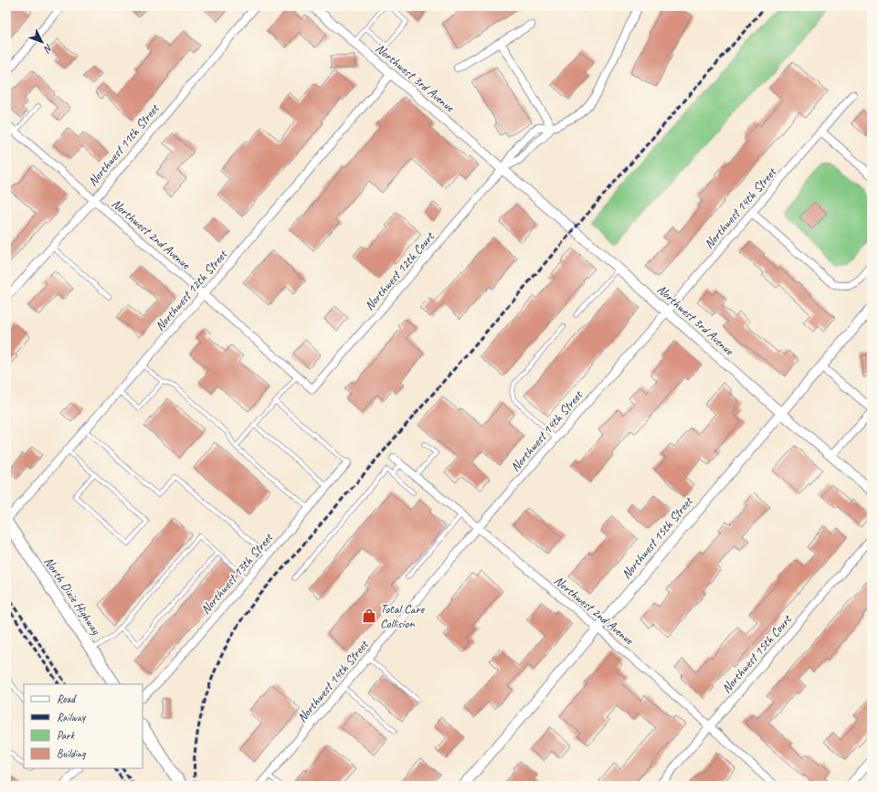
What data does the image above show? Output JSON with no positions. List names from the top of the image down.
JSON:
{
  "streets": {
    "main road": ["North Dixie Highway"],
    "street": [
      "Northwest 3rd Avenue",
      "Northwest 11th Street",
      "Northwest 14th Street",
      "Northwest 2nd Avenue",
      "Northwest 12th Court",
      "Northwest 12th Street",
      "Northwest 15th Street",
      "Northwest 13th Street",
      "Northwest 15th Court"
    ]
  },
  "crossings": [
    ["Northwest 3rd Avenue", "Northwest 14th Street"],
    ["Northwest 3rd Avenue", "Northwest 12th Court"],
    ["Northwest 3rd Avenue", "Northwest 12th Street"],
    ["Northwest 3rd Avenue", "Northwest 15th Street"],
    ["Northwest 11th Street", "Northwest 2nd Avenue"],
    ["Northwest 14th Street", "Northwest 2nd Avenue"],
    ["Northwest 2nd Avenue", "Northwest 12th Court"],
    ["Northwest 2nd Avenue", "Northwest 12th Street"],
    ["Northwest 2nd Avenue", "Northwest 15th Street"],
    ["Northwest 2nd Avenue", "Northwest 15th Court"],
    ["Northwest 12th Street", "North Dixie Highway"]
  ],
  "places": {
    "shop": ["Total Care Collision"]
  },
  "legend": [
    "Road",
    "Railway",
    "Park",
    "Building"
  ],
  "north": "bottom right"
}
